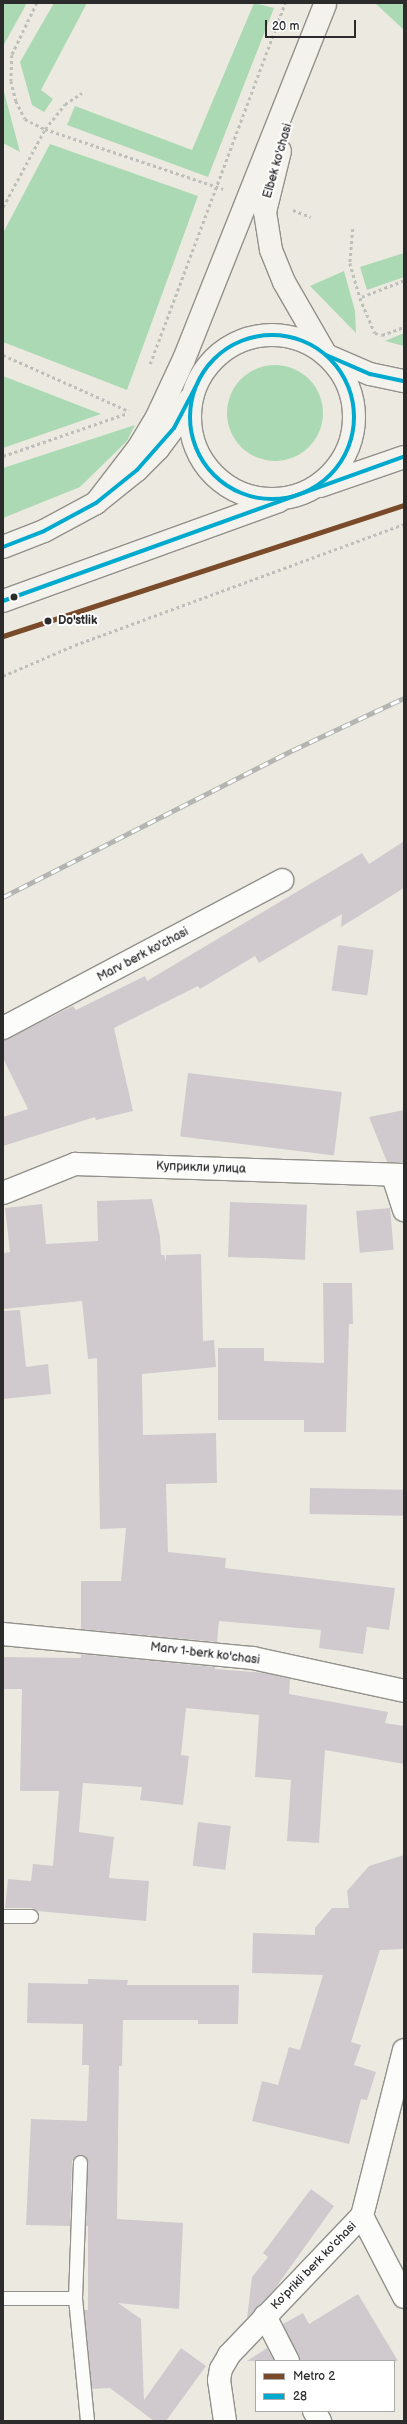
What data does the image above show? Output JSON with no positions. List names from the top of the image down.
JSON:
{
  "streets": {
    "main road": ["Elbek ko'chasi"],
    "street": [
      "Marv berk ko'chasi",
      "Куприкли улица",
      "Marv 1-berk ko'chasi",
      "Ko'prikli berk ko'chasi"
    ]
  },
  "places": ["Do'stlik"],
  "lines": ["transit line 28", "metro line 2"],
  "legend": ["Metro 2", "28"],
  "scale_bar": "20 m"
}
